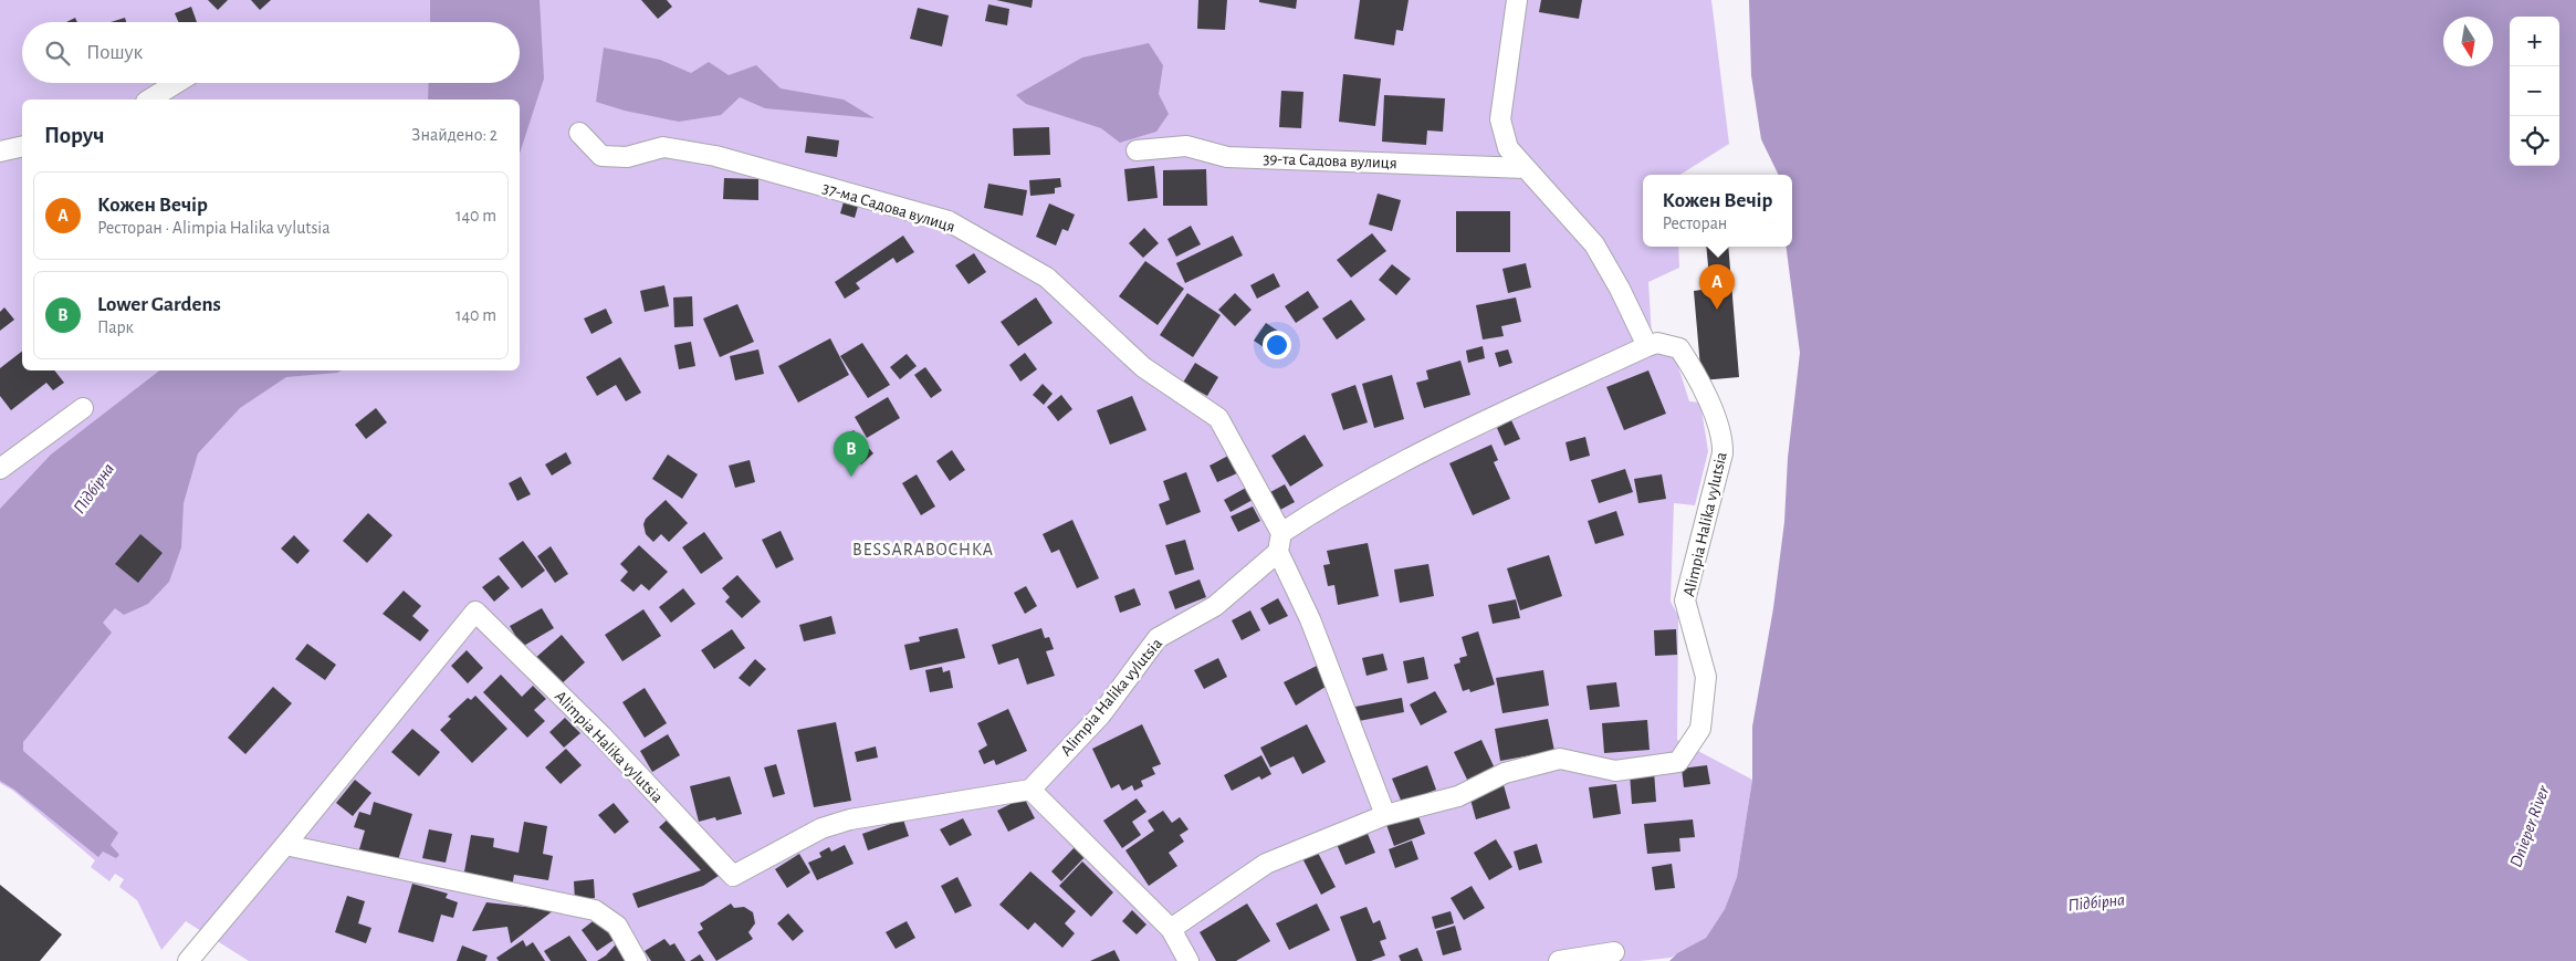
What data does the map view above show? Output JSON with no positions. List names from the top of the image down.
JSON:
{
  "streets": {
    "street": ["39-та Садова вулиця", "37-ма Садова вулиця", "Alimpia Halika vylutsia"]
  },
  "crossings": [
    ["37-ма Садова вулиця", "Alimpia Halika vylutsia"]
  ],
  "districts": ["BESSARABOCHKA"],
  "water": ["Підбірна", "Dnieper River"],
  "north": "bottom",
  "page": {
    "map_buttons": ["+", "−"],
    "search": "Пошук",
    "heading": ["Поруч", "Знайдено: 2"],
    "list": [
      {
        "mark": "A",
        "name": "Кожен Вечір",
        "note": "Ресторан · Alimpia Halika vylutsia",
        "value": "140 m"
      },
      {
        "mark": "B",
        "name": "Lower Gardens",
        "note": "Парк",
        "value": "140 m"
      }
    ],
    "popup": ["Кожен Вечір", "Ресторан"],
    "pins": ["A", "B"]
  }
}
